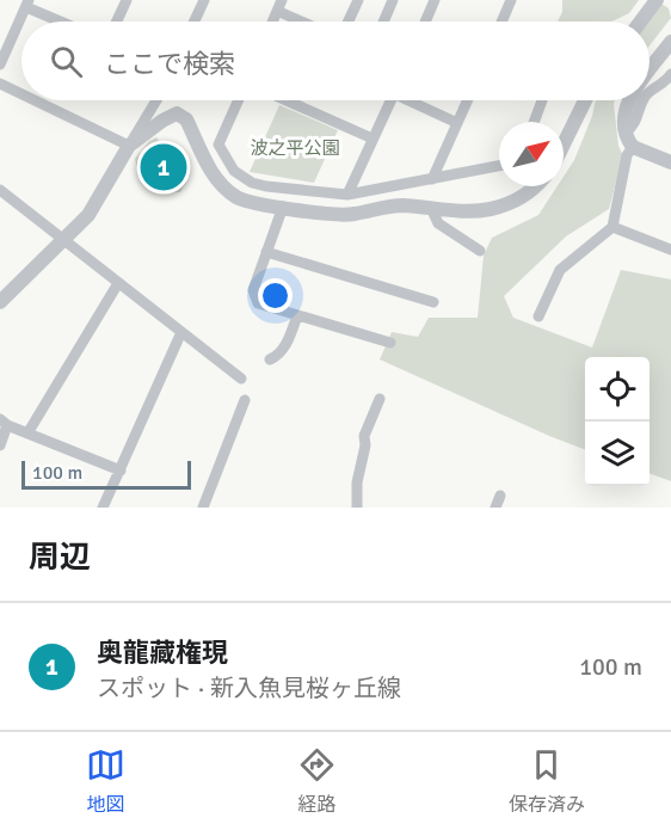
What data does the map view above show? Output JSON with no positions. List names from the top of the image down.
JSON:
{
  "parks": ["波之平公園"],
  "scale_bar": "100 m",
  "north": "top right",
  "page": {
    "search": "ここで検索",
    "pins": "1",
    "scale": "100 m",
    "heading": "周辺",
    "list": [
      {
        "mark": "1",
        "name": "奥龍藏権現",
        "note": "スポット · 新入魚見桜ヶ丘線",
        "value": "100 m"
      }
    ],
    "nav": ["地図", "経路", "保存済み"]
  }
}
